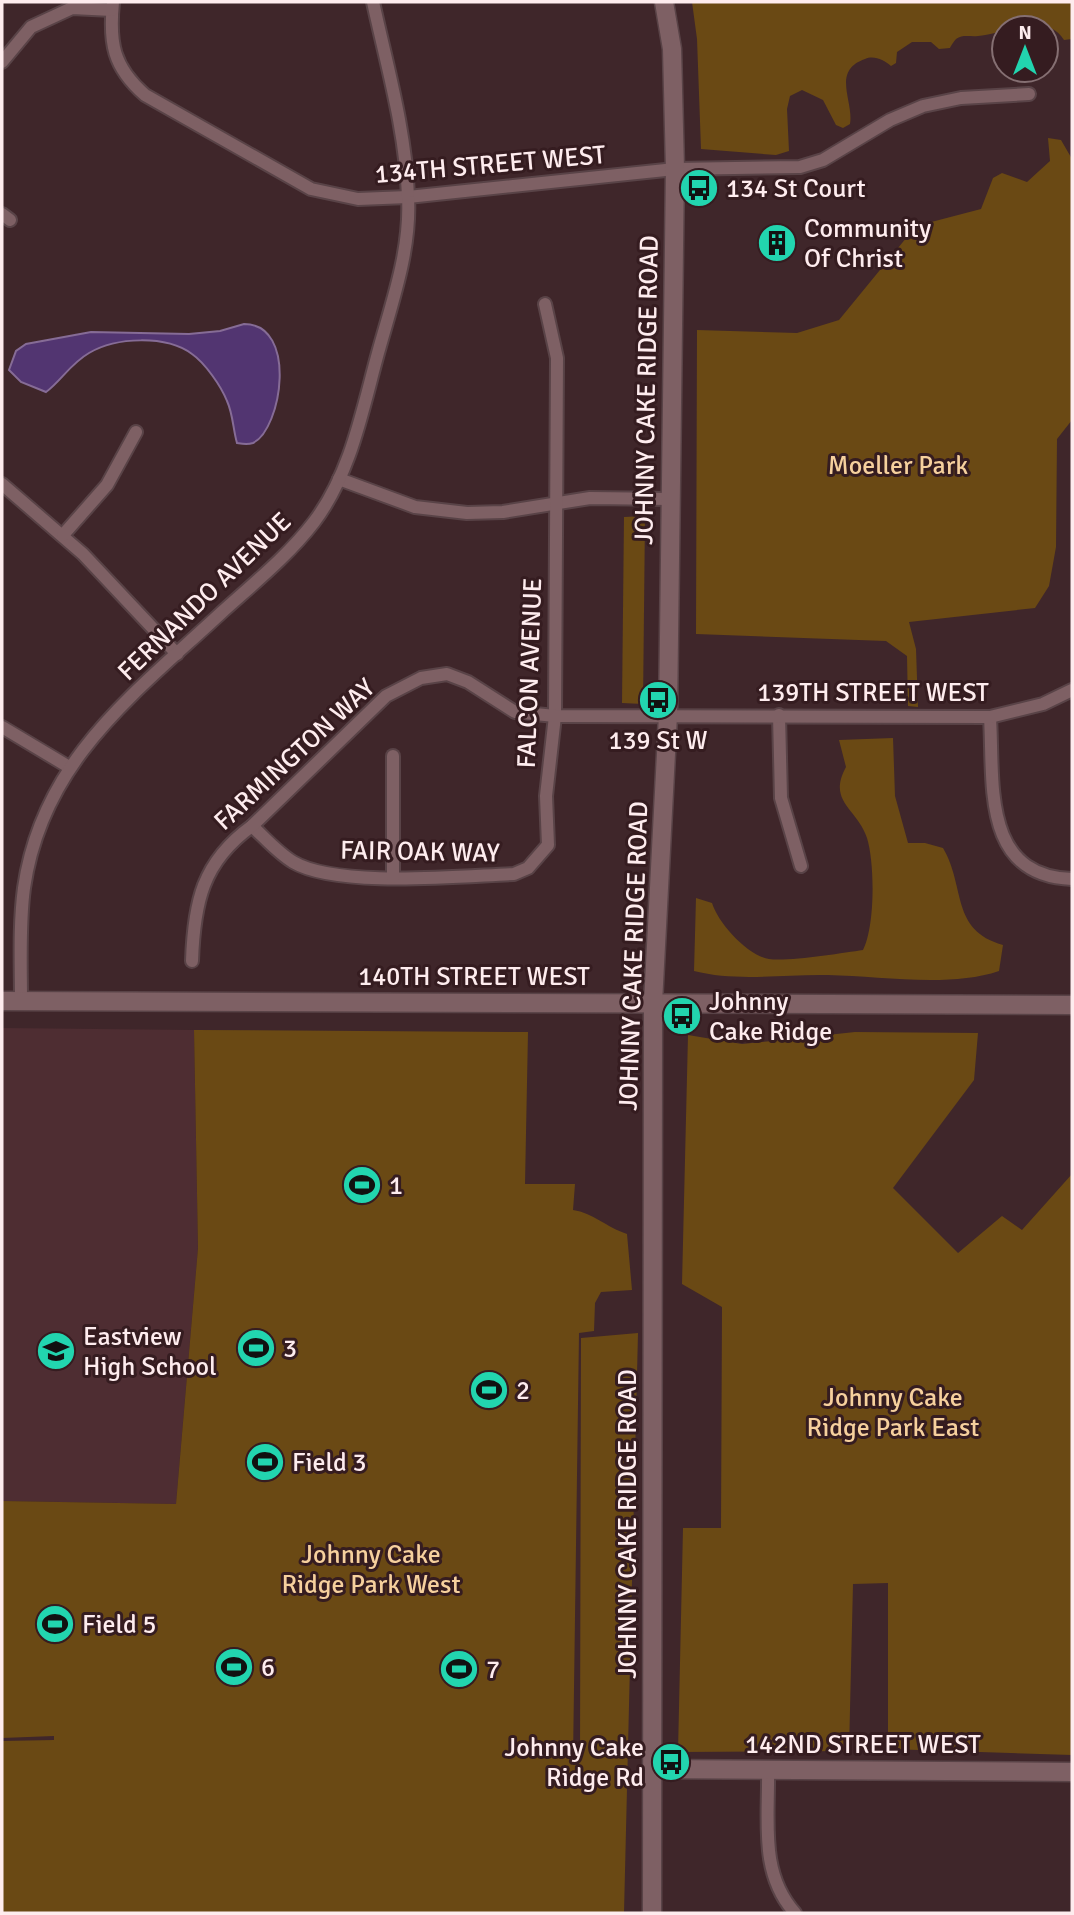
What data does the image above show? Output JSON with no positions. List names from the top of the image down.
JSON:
{
  "streets": {
    "street": [
      "134TH STREET WEST",
      "JOHNNY CAKE RIDGE ROAD",
      "FERNANDO AVENUE",
      "FALCON AVENUE",
      "139TH STREET WEST",
      "FARMINGTON WAY",
      "FAIR OAK WAY",
      "140TH STREET WEST",
      "142ND STREET WEST"
    ]
  },
  "crossings": [
    ["134TH STREET WEST", "JOHNNY CAKE RIDGE ROAD"],
    ["134TH STREET WEST", "FERNANDO AVENUE"],
    ["JOHNNY CAKE RIDGE ROAD", "139TH STREET WEST"],
    ["JOHNNY CAKE RIDGE ROAD", "FARMINGTON WAY"],
    ["JOHNNY CAKE RIDGE ROAD", "140TH STREET WEST"],
    ["JOHNNY CAKE RIDGE ROAD", "142ND STREET WEST"],
    ["FERNANDO AVENUE", "140TH STREET WEST"],
    ["FALCON AVENUE", "FARMINGTON WAY"],
    ["FALCON AVENUE", "FAIR OAK WAY"],
    ["139TH STREET WEST", "FARMINGTON WAY"],
    ["FARMINGTON WAY", "FAIR OAK WAY"]
  ],
  "parks": ["Moeller Park", "Johnny Cake Ridge Park East", "Johnny Cake Ridge Park West"],
  "places": {
    "bus stop": [
      "134 St Court",
      "139 St W",
      "Johnny Cake Ridge",
      "Johnny Cake Ridge Rd"
    ],
    "building": ["Community Of Christ"],
    "sports": [
      "1",
      "3",
      "2",
      "Field 3",
      "Field 5",
      "6",
      "7"
    ],
    "school or university": ["Eastview High School"]
  },
  "north": "top"
}
